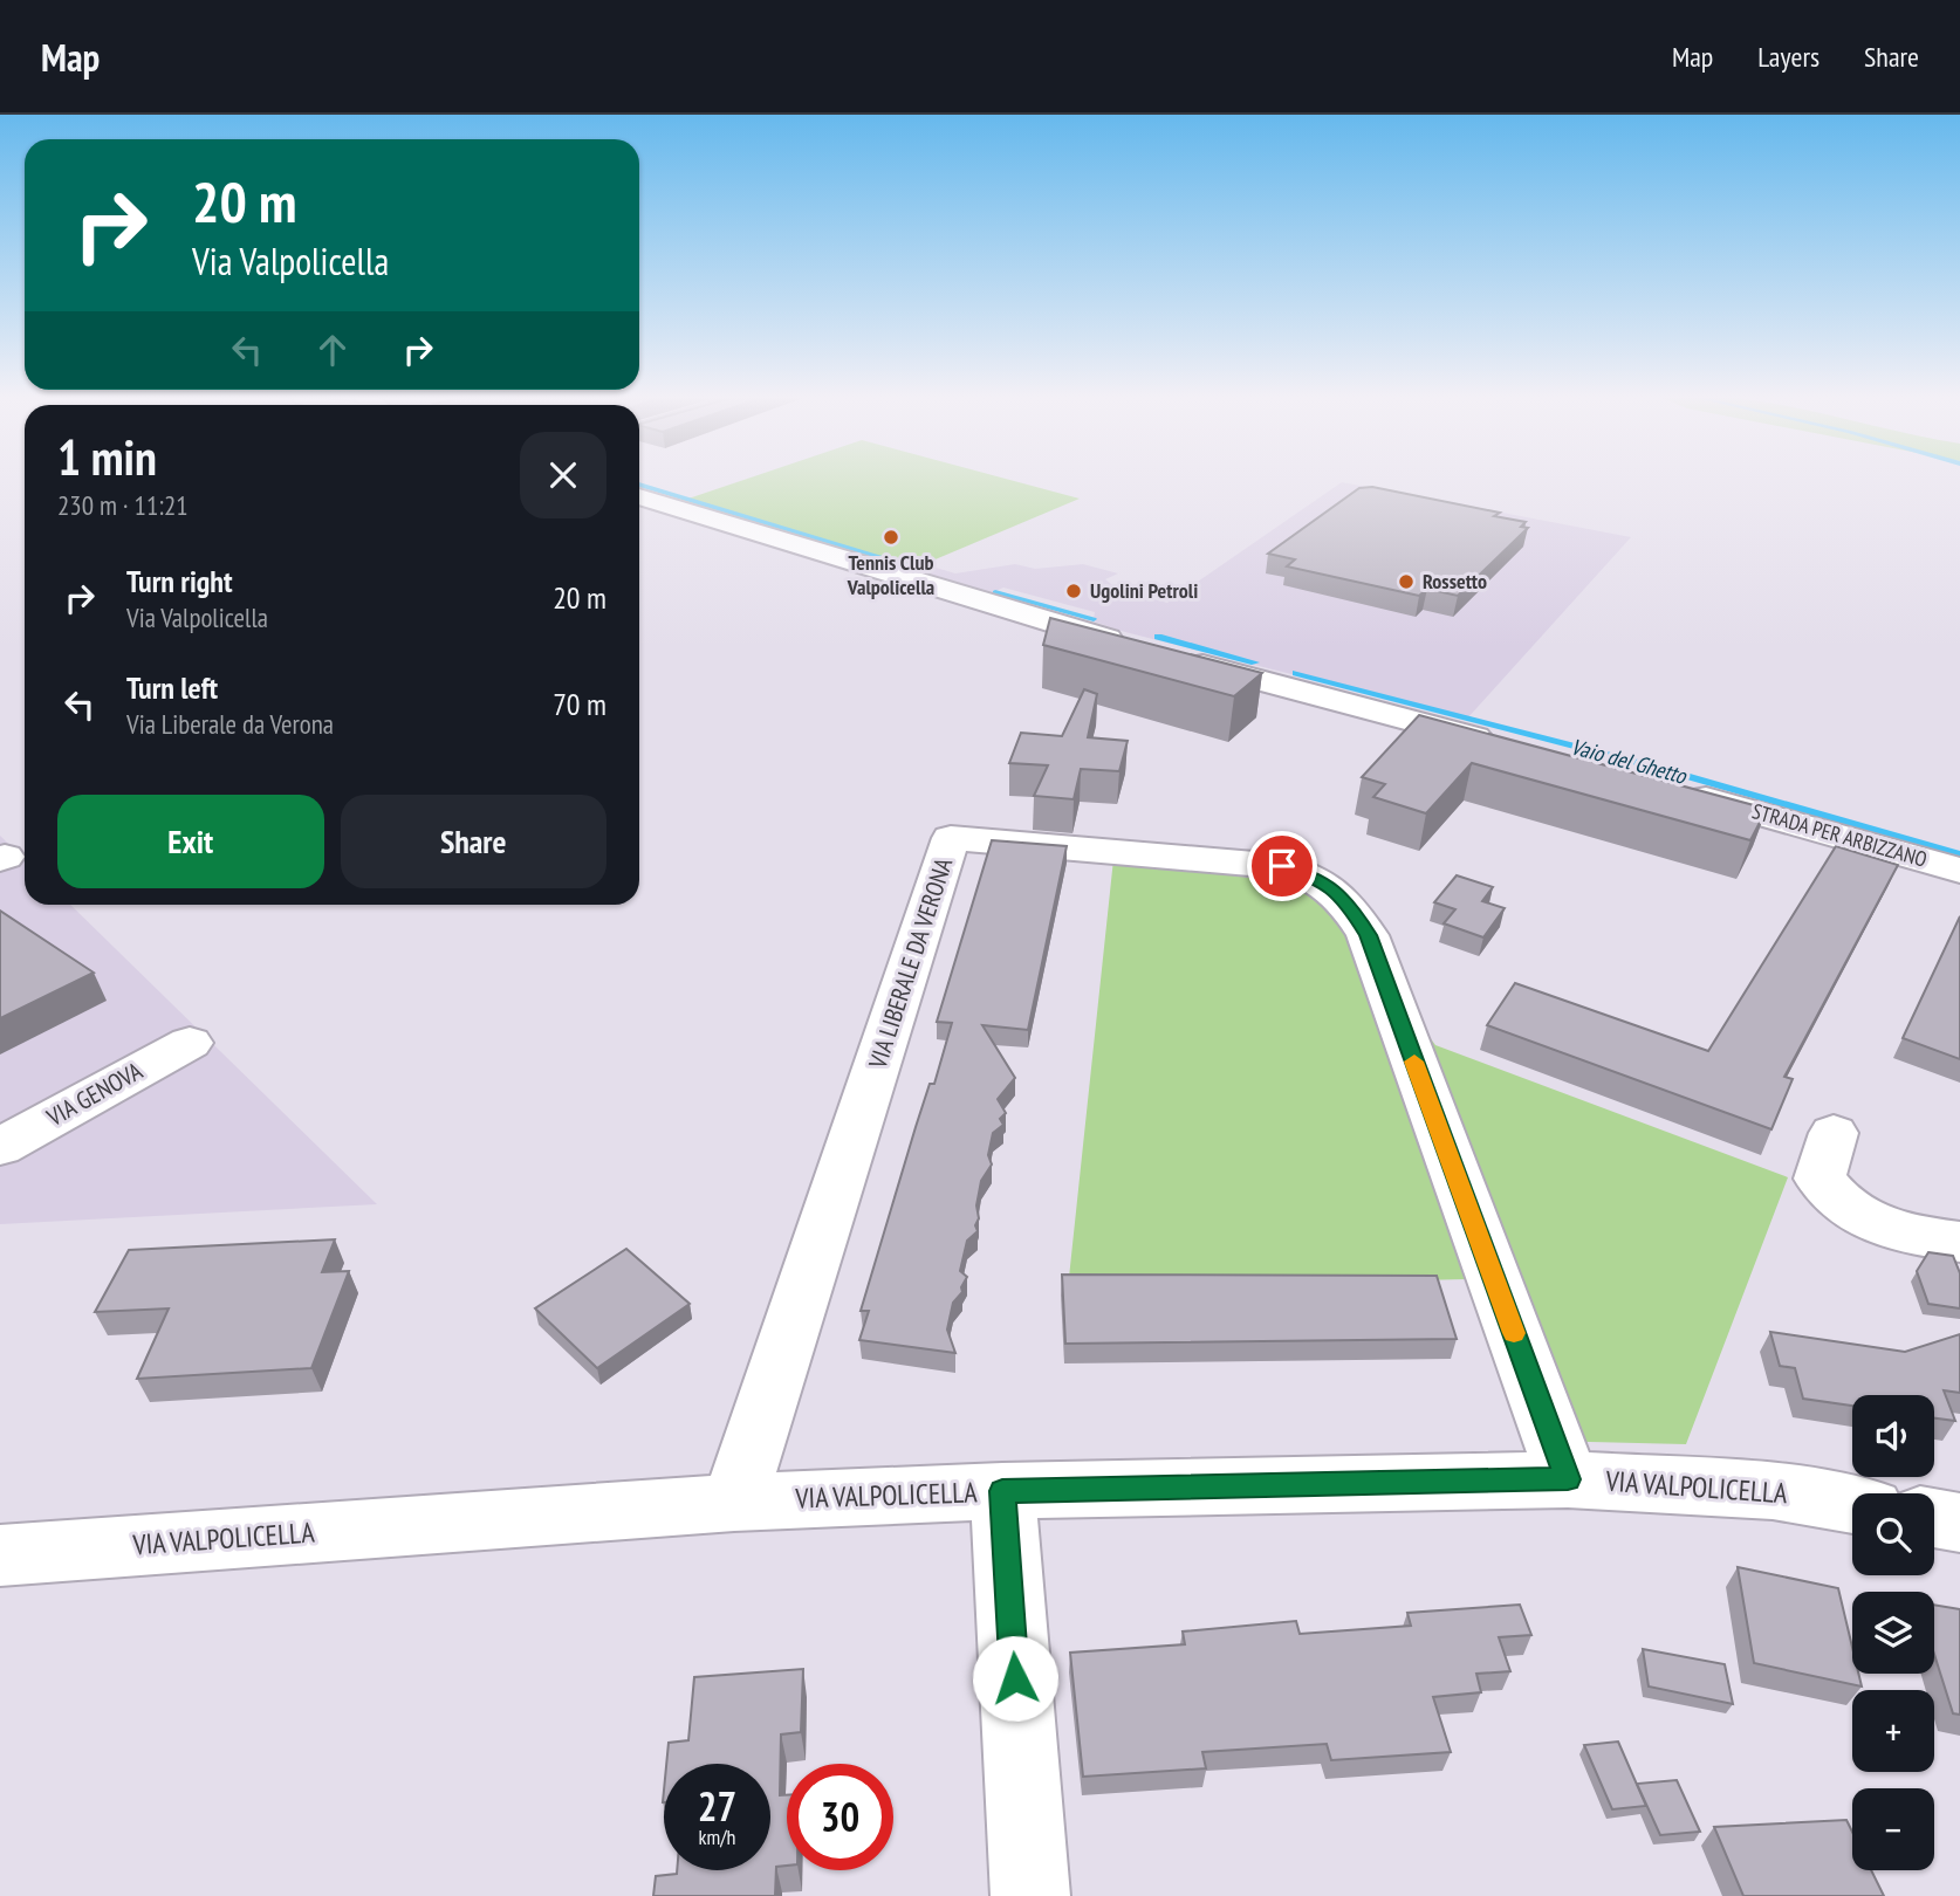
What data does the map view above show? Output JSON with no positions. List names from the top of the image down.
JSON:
{
  "streets": {
    "street": [
      "STRADA PER ARBIZZANO",
      "VIA LIBERALE DA VERONA",
      "VIA GENOVA",
      "VIA VALPOLICELLA"
    ]
  },
  "crossings": [
    ["VIA LIBERALE DA VERONA", "VIA VALPOLICELLA"]
  ],
  "water": ["Vaio del Ghetto"],
  "places": ["Tennis Club Valpolicella", "Rossetto", "Ugolini Petroli"],
  "page": {
    "header": "Map",
    "nav": ["Map", "Layers", "Share"],
    "turn": ["20 m", "Via Valpolicella"],
    "heading": ["1 min", "230 m · 11:21"],
    "list": [
      {
        "name": "Turn right",
        "note": "Via Valpolicella",
        "value": "20 m"
      },
      {
        "name": "Turn left",
        "note": "Via Liberale da Verona",
        "value": "70 m"
      }
    ],
    "buttons": ["Exit", "Share"],
    "map_buttons": ["+", "−"],
    "speed": "27 km/h",
    "limit": "30"
  }
}
